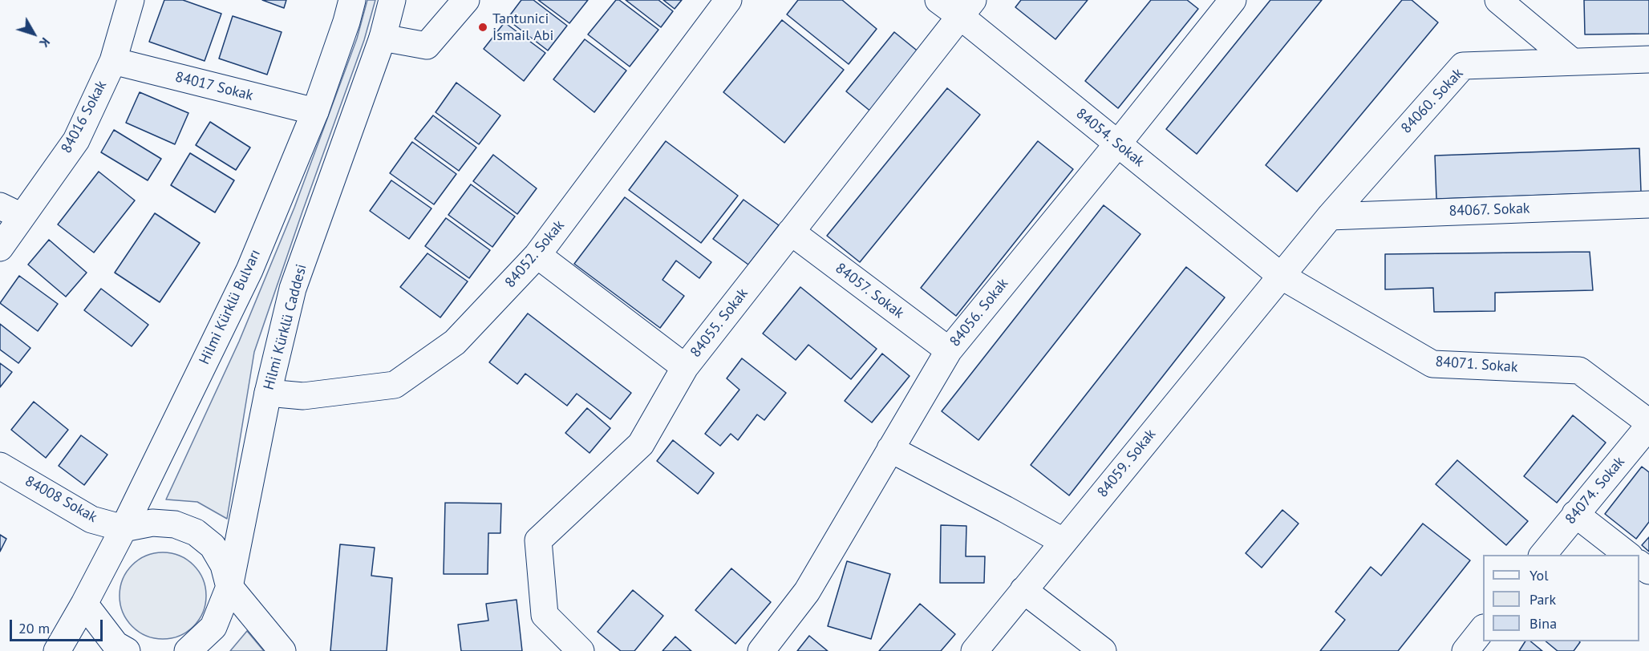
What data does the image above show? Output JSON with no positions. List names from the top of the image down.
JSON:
{
  "streets": {
    "street": [
      "84017 Sokak",
      "84060. Sokak",
      "84016 Sokak",
      "84054. Sokak",
      "84067. Sokak",
      "84052. Sokak",
      "84057. Sokak",
      "Hilmi Kürklü Bulvarı",
      "84056. Sokak",
      "84055. Sokak",
      "Hilmi Kürklü Caddesi",
      "84071. Sokak",
      "84059. Sokak",
      "84074. Sokak",
      "84008 Sokak"
    ]
  },
  "crossings": [
    ["84017 Sokak", "84016 Sokak"],
    ["84017 Sokak", "Hilmi Kürklü Bulvarı"],
    ["84060. Sokak", "84054. Sokak"],
    ["84060. Sokak", "84067. Sokak"],
    ["84060. Sokak", "84071. Sokak"],
    ["84060. Sokak", "84059. Sokak"],
    ["84054. Sokak", "84056. Sokak"],
    ["84054. Sokak", "84055. Sokak"],
    ["84054. Sokak", "84071. Sokak"],
    ["84054. Sokak", "84059. Sokak"],
    ["84052. Sokak", "Hilmi Kürklü Caddesi"],
    ["84057. Sokak", "84056. Sokak"],
    ["84057. Sokak", "84055. Sokak"],
    ["Hilmi Kürklü Bulvarı", "84008 Sokak"],
    ["84071. Sokak", "84059. Sokak"],
    ["84071. Sokak", "84074. Sokak"]
  ],
  "places": ["Tantunici İsmail Abi"],
  "legend": ["Yol", "Park", "Bina"],
  "scale_bar": "20 m",
  "north": "bottom right"
}
